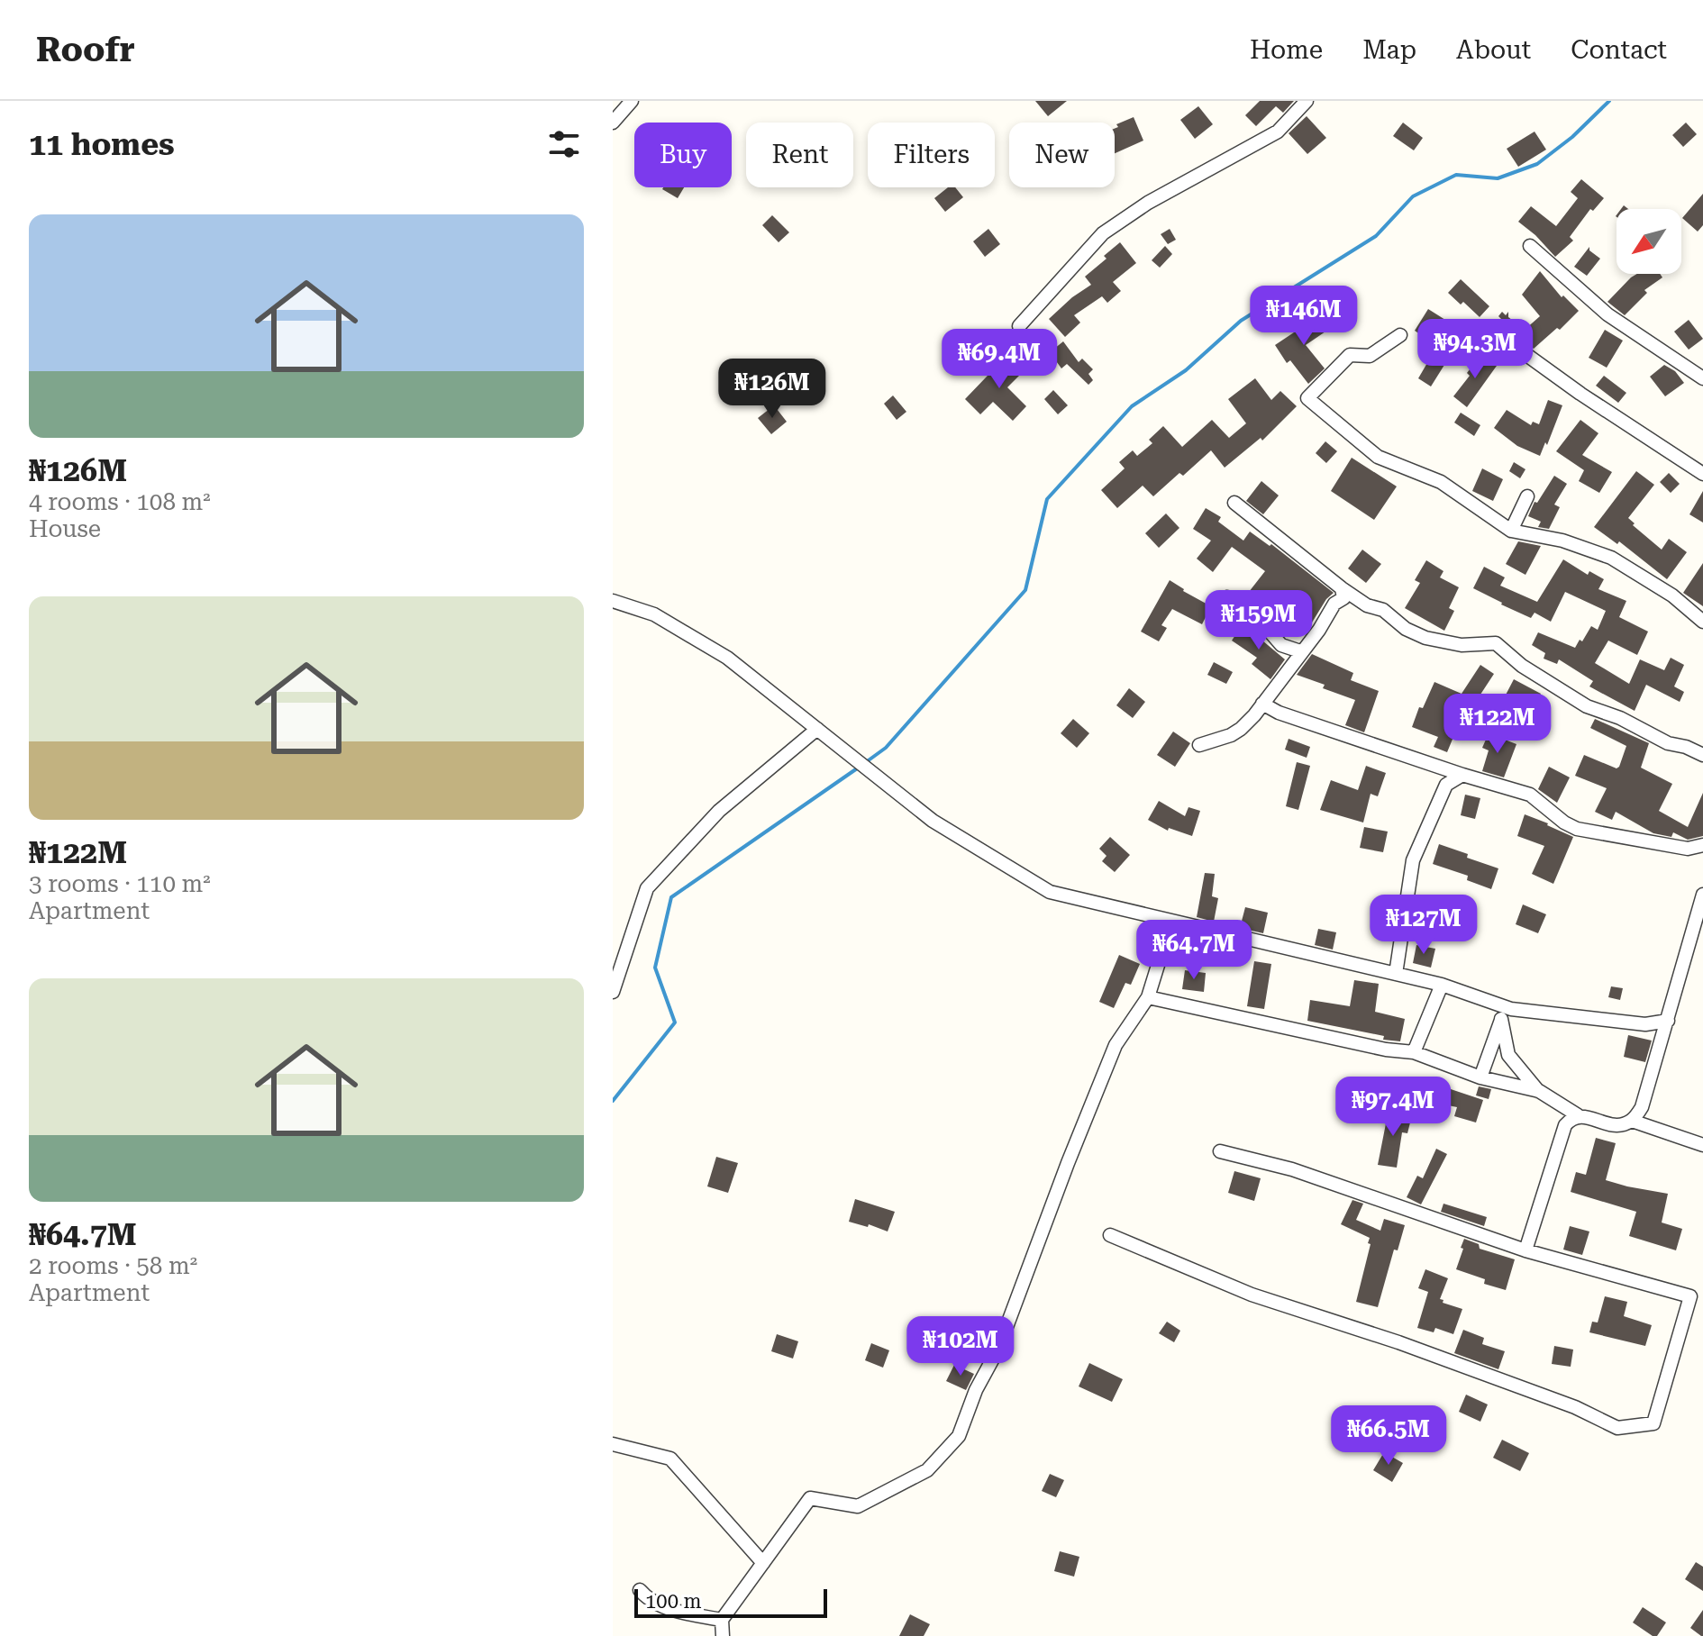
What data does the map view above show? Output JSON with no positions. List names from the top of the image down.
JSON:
{
  "scale_bar": "100 m",
  "north": "bottom left",
  "page": {
    "header": "Roofr",
    "nav": [
      "Home",
      "Map",
      "About",
      "Contact"
    ],
    "heading": "11 homes",
    "chip": [
      "Buy",
      "Rent",
      "Filters",
      "New"
    ],
    "list": [
      {
        "name": "₦126M",
        "note": "4 rooms · 108 m² · House"
      },
      {
        "name": "₦122M",
        "note": "3 rooms · 110 m² · Apartment"
      },
      {
        "name": "₦64.7M",
        "note": "2 rooms · 58 m² · Apartment"
      }
    ],
    "price": [
      "₦146M",
      "₦94.3M",
      "₦69.4M",
      "₦126M",
      "₦159M",
      "₦122M",
      "₦127M",
      "₦64.7M",
      "₦97.4M",
      "₦102M",
      "₦66.5M"
    ],
    "scale": "100 m"
  }
}
